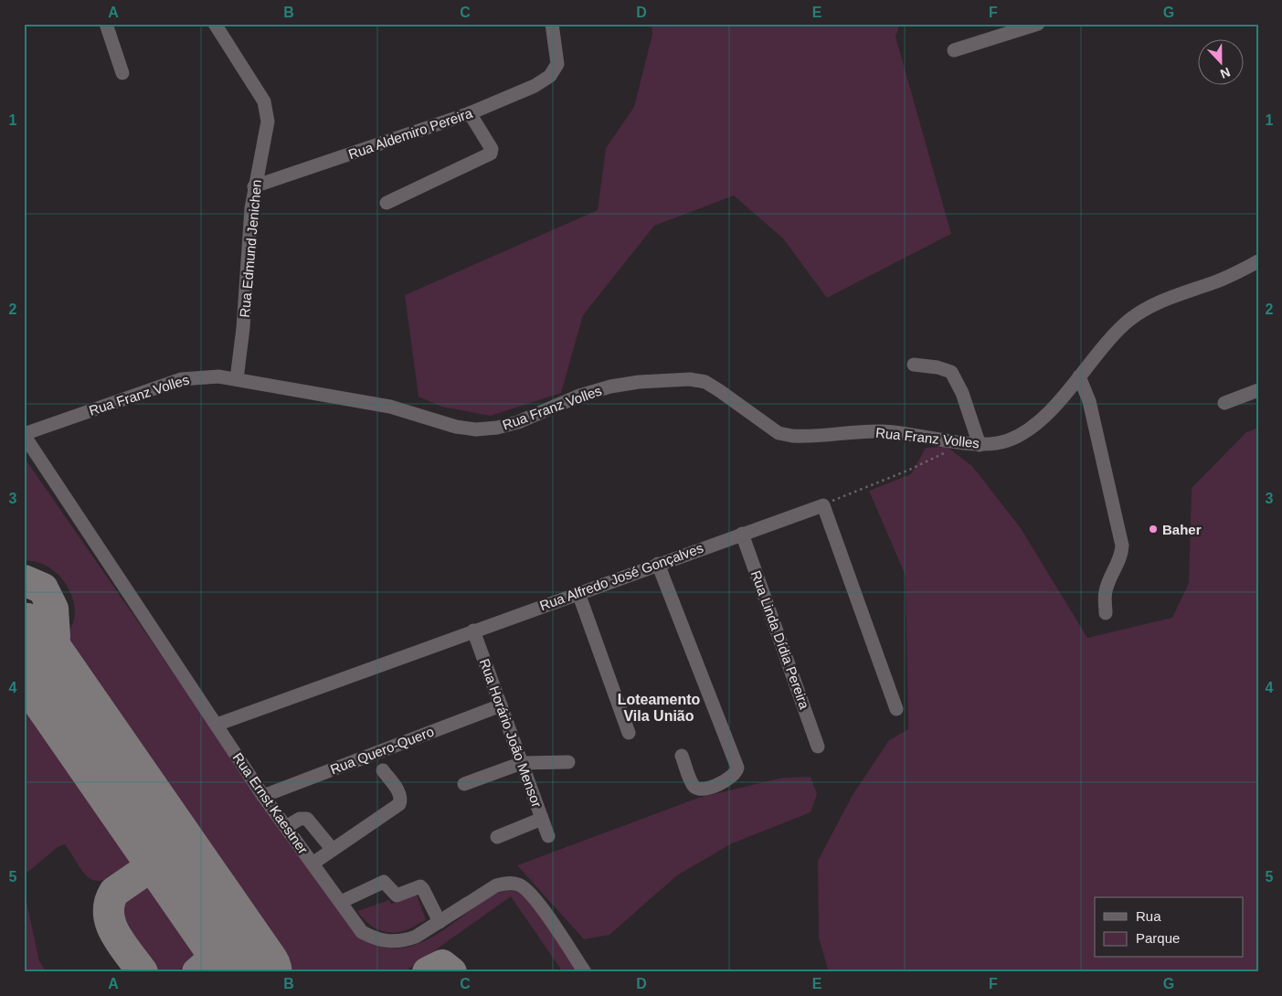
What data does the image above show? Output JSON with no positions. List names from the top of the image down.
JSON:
{
  "streets": {
    "street": [
      "Rua Aldemiro Pereira",
      "Rua Edmund Jenichen",
      "Rua Franz Volles",
      "Rua Alfredo José Gonçalves",
      "Rua Linda Dídia Pereira",
      "Rua Horário João Mensor",
      "Rua Quero-Quero",
      "Rua Ernst Kaestner"
    ]
  },
  "crossings": [
    ["Rua Aldemiro Pereira", "Rua Edmund Jenichen"],
    ["Rua Edmund Jenichen", "Rua Franz Volles"],
    ["Rua Franz Volles", "Rua Ernst Kaestner"],
    ["Rua Alfredo José Gonçalves", "Rua Linda Dídia Pereira"],
    ["Rua Alfredo José Gonçalves", "Rua Horário João Mensor"],
    ["Rua Alfredo José Gonçalves", "Rua Ernst Kaestner"],
    ["Rua Horário João Mensor", "Rua Quero-Quero"],
    ["Rua Quero-Quero", "Rua Ernst Kaestner"]
  ],
  "districts": ["Loteamento Vila União"],
  "places": ["Baher"],
  "legend": ["Rua", "Parque"],
  "north": "bottom",
  "grid": {
    "columns": [
      "A",
      "B",
      "C",
      "D",
      "E",
      "F",
      "G"
    ],
    "rows": [
      "1",
      "2",
      "3",
      "4",
      "5"
    ]
  }
}
